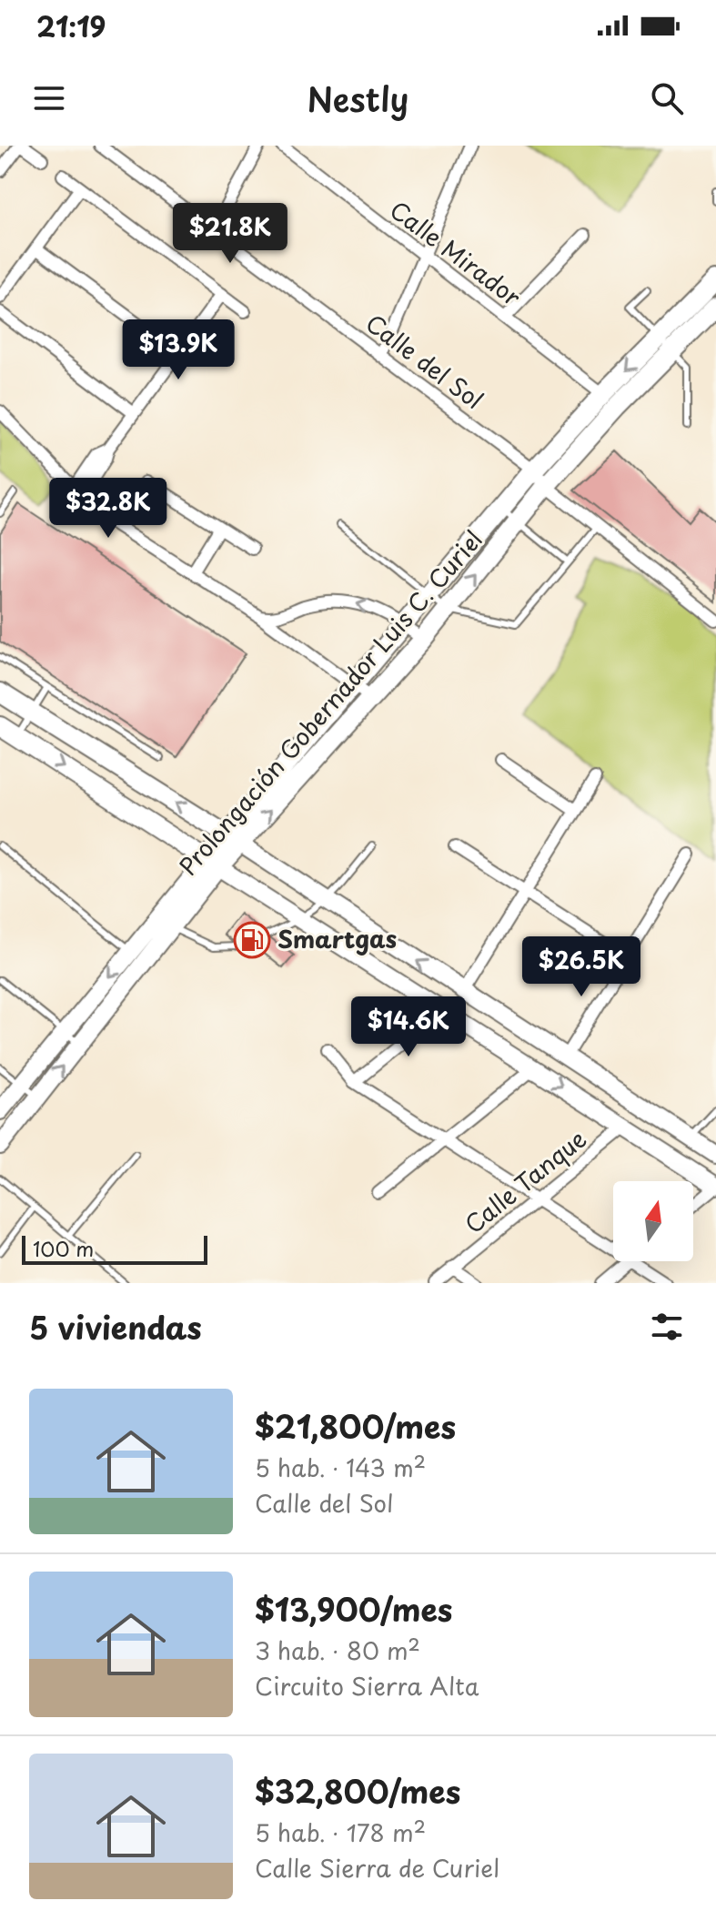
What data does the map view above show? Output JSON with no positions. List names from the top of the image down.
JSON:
{
  "streets": {
    "main road": ["Prolongación Gobernador Luis C. Curiel"],
    "street": ["Calle Mirador", "Calle del Sol", "Calle Tanque"]
  },
  "crossings": [
    ["Calle Mirador", "Prolongación Gobernador Luis C. Curiel"],
    ["Calle del Sol", "Prolongación Gobernador Luis C. Curiel"]
  ],
  "places": {
    "fuel station": ["Smartgas"]
  },
  "scale_bar": "100 m",
  "north": "top",
  "page": {
    "status": "21:19",
    "header": "Nestly",
    "price": [
      "$21.8K",
      "$13.9K",
      "$32.8K",
      "$26.5K",
      "$14.6K"
    ],
    "scale": "100 m",
    "heading": "5 viviendas",
    "list": [
      {
        "name": "$21,800/mes",
        "note": "5 hab. · 143 m² · Calle del Sol"
      },
      {
        "name": "$13,900/mes",
        "note": "3 hab. · 80 m² · Circuito Sierra Alta"
      },
      {
        "name": "$32,800/mes",
        "note": "5 hab. · 178 m² · Calle Sierra de Curiel"
      }
    ]
  }
}
